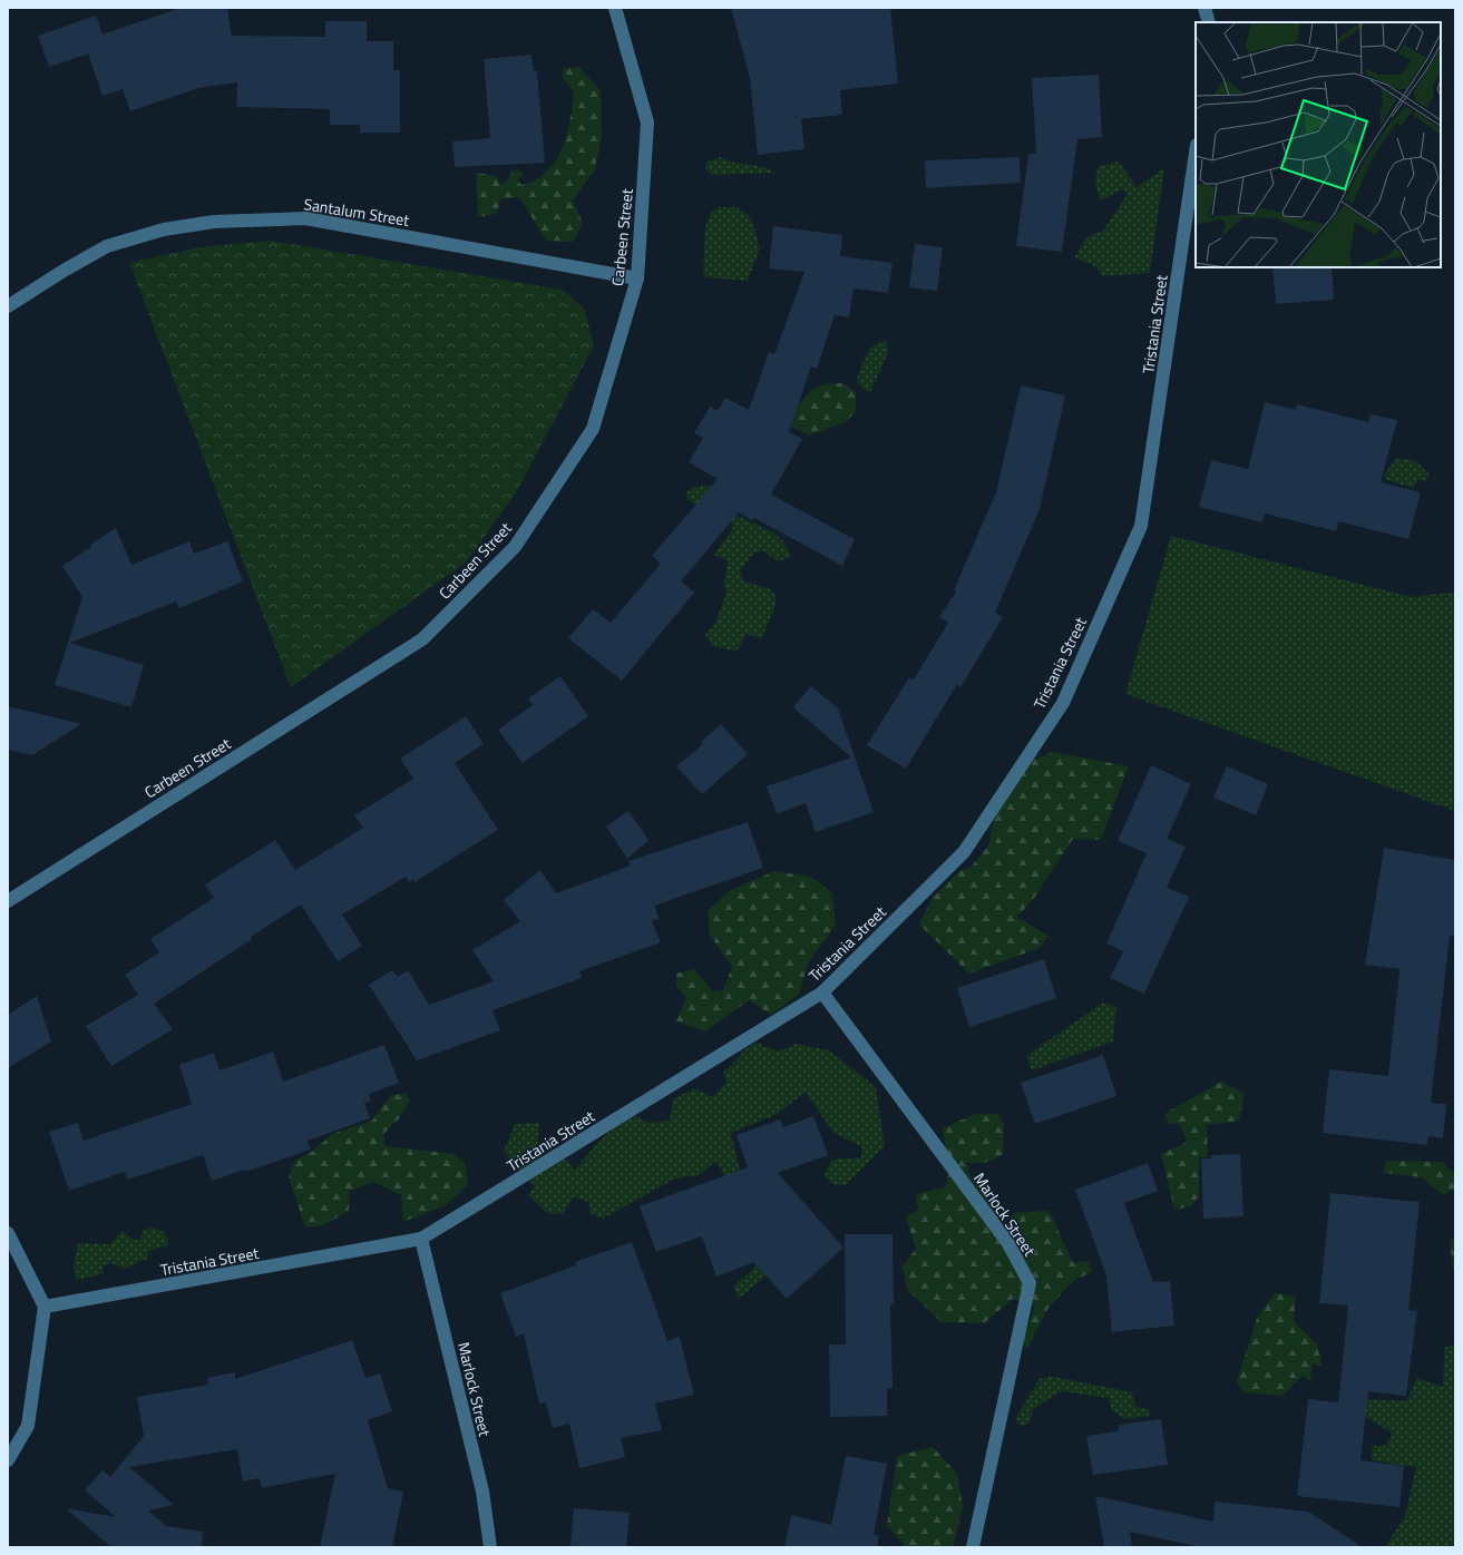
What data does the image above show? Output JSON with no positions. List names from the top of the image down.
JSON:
{
  "streets": {
    "street": [
      "Santalum Street",
      "Carbeen Street",
      "Tristania Street",
      "Marlock Street"
    ]
  },
  "crossings": [
    ["Santalum Street", "Carbeen Street"],
    ["Tristania Street", "Marlock Street"]
  ]
}
